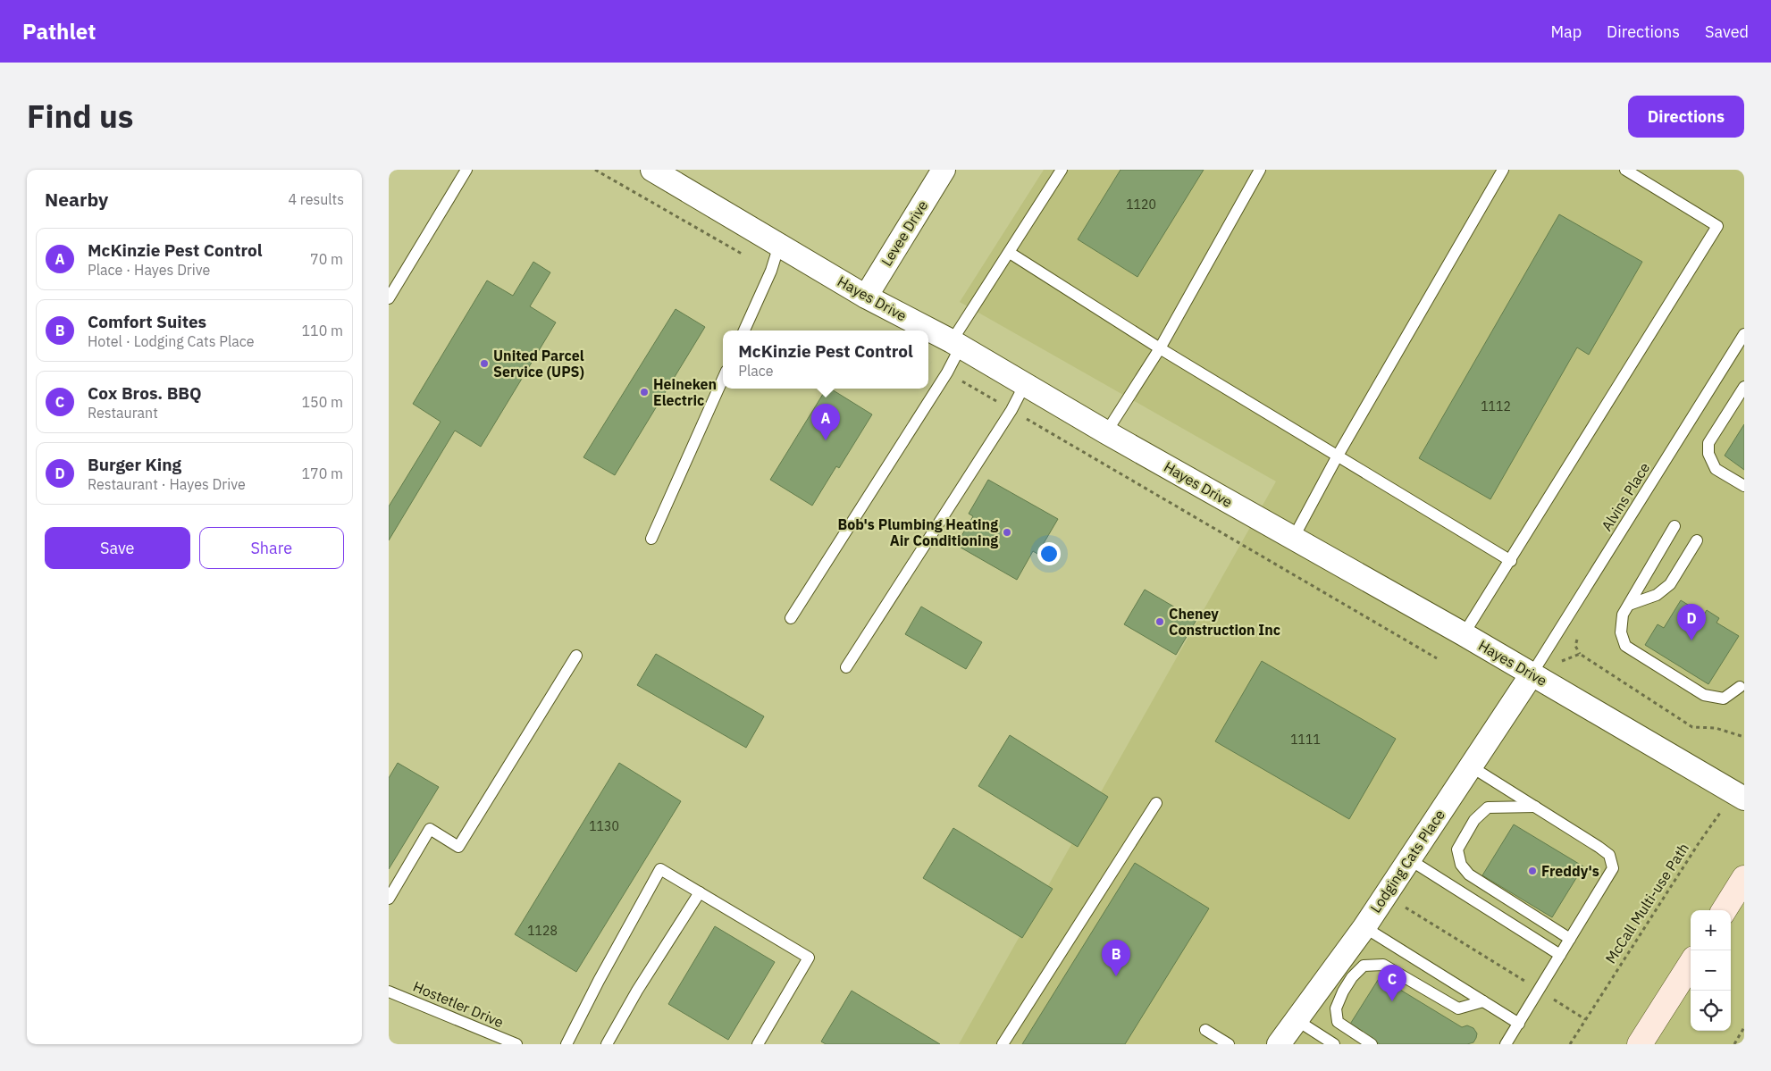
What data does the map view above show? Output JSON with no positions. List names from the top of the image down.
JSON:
{
  "streets": {
    "street": ["Levee Drive", "Hayes Drive", "Lodging Cats Place"],
    "lane": ["Alvins Place", "Hostetler Drive"],
    "path": ["McCall Multi-use Path"]
  },
  "crossings": [
    ["Levee Drive", "Hayes Drive"],
    ["Hayes Drive", "Alvins Place"],
    ["Hayes Drive", "Lodging Cats Place"],
    ["Hayes Drive", "McCall Multi-use Path"],
    ["Alvins Place", "Lodging Cats Place"]
  ],
  "places": [
    "United Parcel Service (UPS)",
    "Heineken Electric",
    "Bob's Plumbing Heating Air Conditioning",
    "Cheney Construction Inc",
    "Freddy's"
  ],
  "house_numbers": [
    "1120",
    "1112",
    "1111",
    "1130",
    "1128"
  ],
  "page": {
    "header": "Pathlet",
    "nav": ["Map", "Directions", "Saved"],
    "title": "Find us",
    "buttons": [
      "Directions",
      ["Save", "Share"]
    ],
    "heading": ["Nearby", "4 results"],
    "list": [
      {
        "mark": "A",
        "name": "McKinzie Pest Control",
        "note": "Place · Hayes Drive",
        "value": "70 m"
      },
      {
        "mark": "B",
        "name": "Comfort Suites",
        "note": "Hotel · Lodging Cats Place",
        "value": "110 m"
      },
      {
        "mark": "C",
        "name": "Cox Bros. BBQ",
        "note": "Restaurant",
        "value": "150 m"
      },
      {
        "mark": "D",
        "name": "Burger King",
        "note": "Restaurant · Hayes Drive",
        "value": "170 m"
      }
    ],
    "popup": ["McKinzie Pest Control", "Place"],
    "pins": [
      "A",
      "D",
      "B",
      "C"
    ],
    "map_buttons": ["+", "−"]
  }
}
